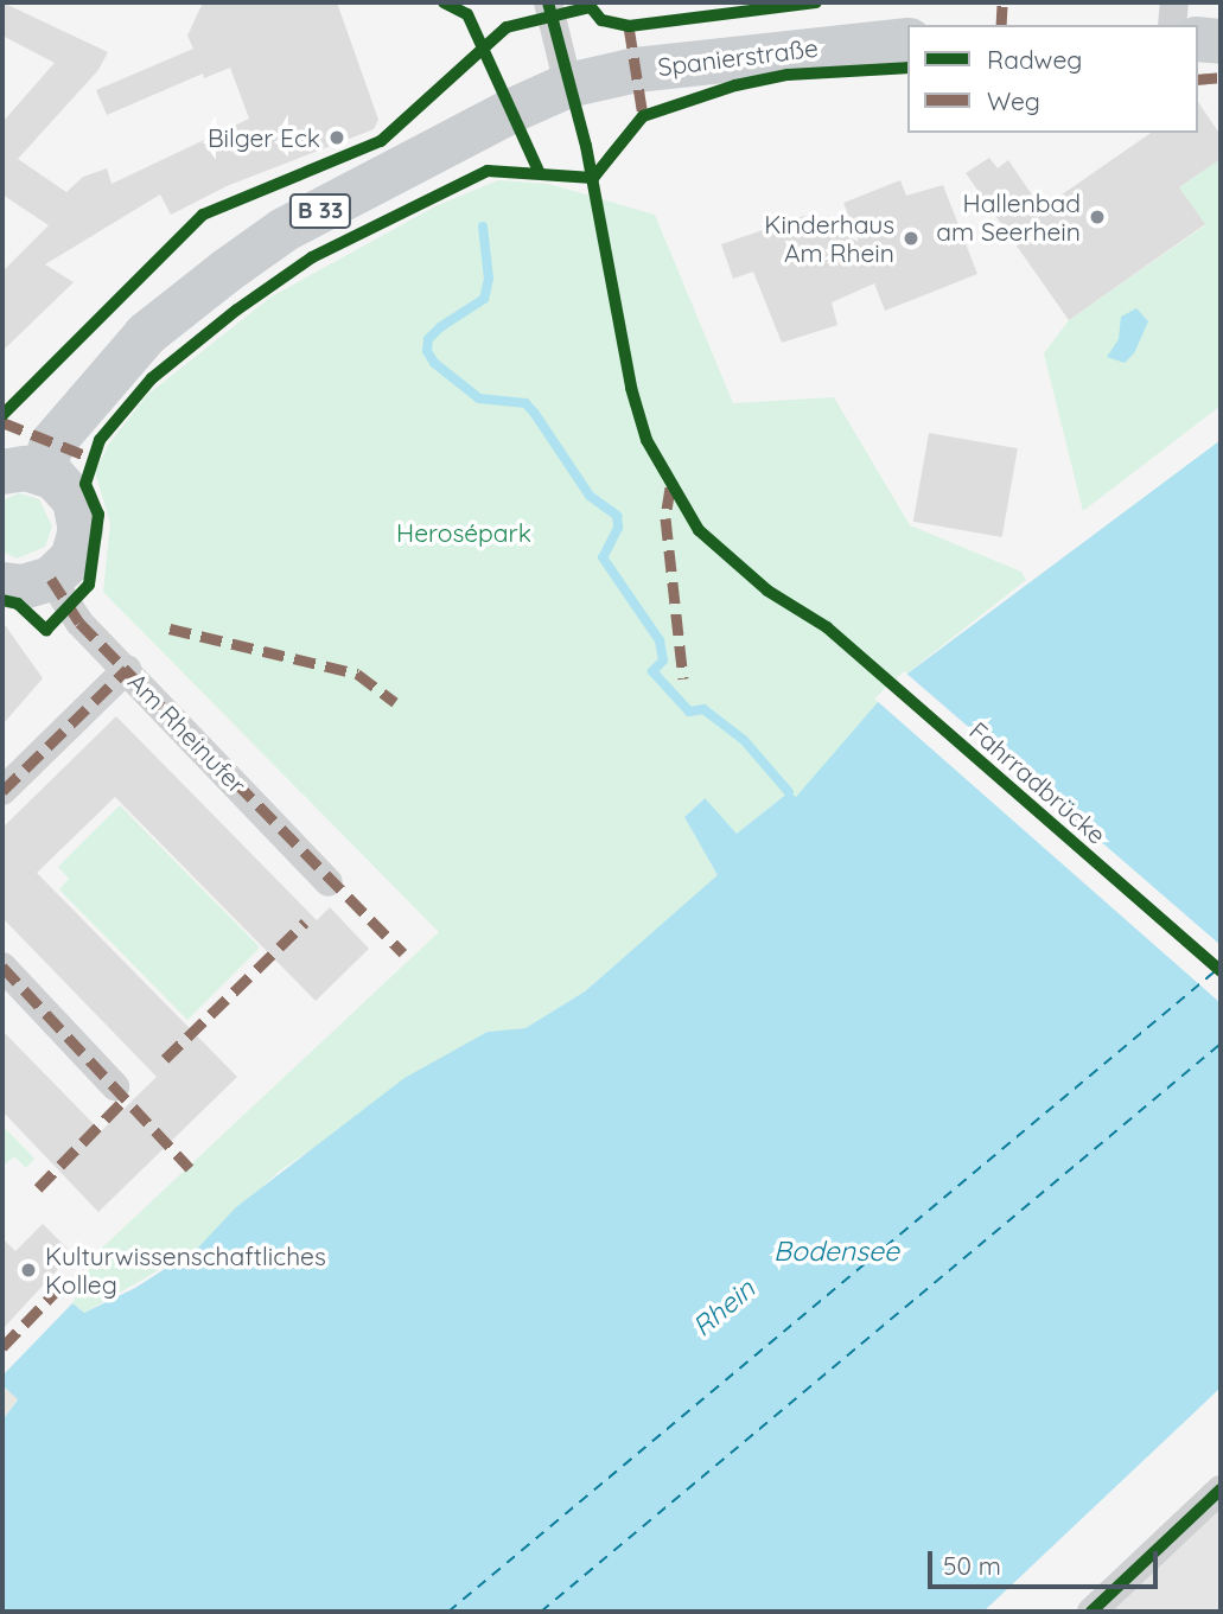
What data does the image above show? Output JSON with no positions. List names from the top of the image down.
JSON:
{
  "streets": {
    "main road": ["Spanierstraße", "B 33"],
    "street": ["Am Rheinufer"],
    "cycle path": ["Fahrradbrücke"]
  },
  "crossings": [
    ["Spanierstraße", "B 33"]
  ],
  "water": ["Bodensee", "Rhein"],
  "parks": ["Herosépark"],
  "places": [
    "Bilger Eck",
    "Hallenbad am Seerhein",
    "Kinderhaus Am Rhein",
    "Kulturwissenschaftliches Kolleg"
  ],
  "legend": ["Radweg", "Weg"],
  "scale_bar": "50 m"
}
